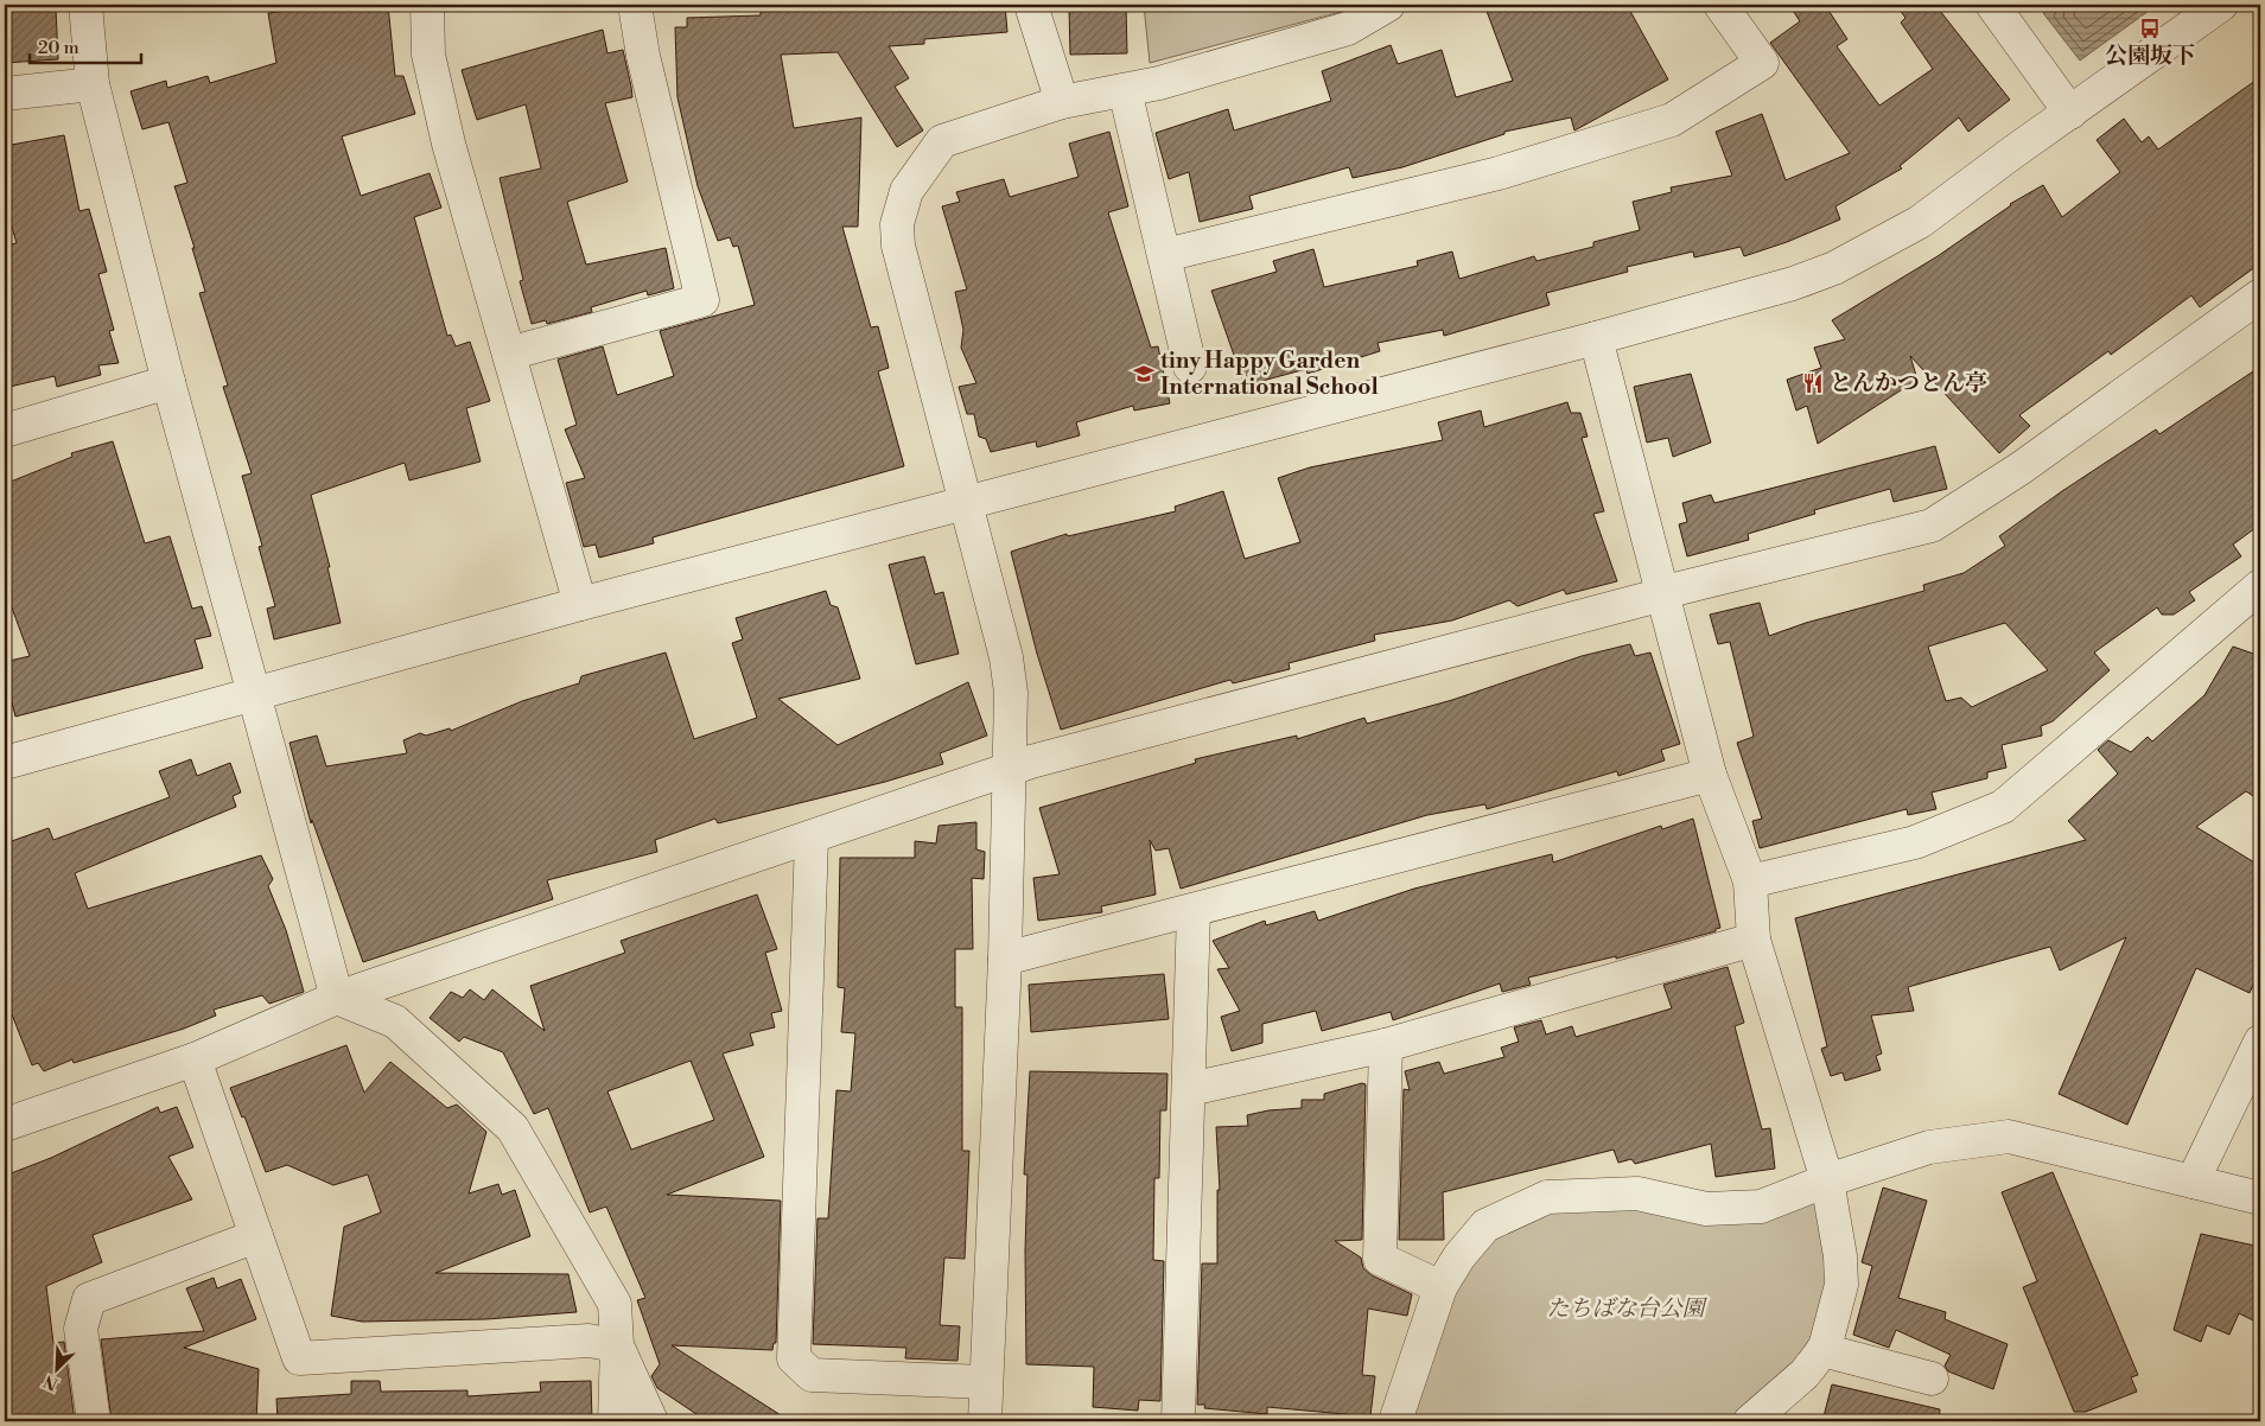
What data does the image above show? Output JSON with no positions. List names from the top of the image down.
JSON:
{
  "parks": ["たちばな台公園"],
  "places": {
    "bus stop": ["公園坂下"],
    "school or university": ["tiny Happy Garden International School"],
    "restaurant": ["とんかつとん亭"]
  },
  "scale_bar": "20 m",
  "north": "bottom left"
}
